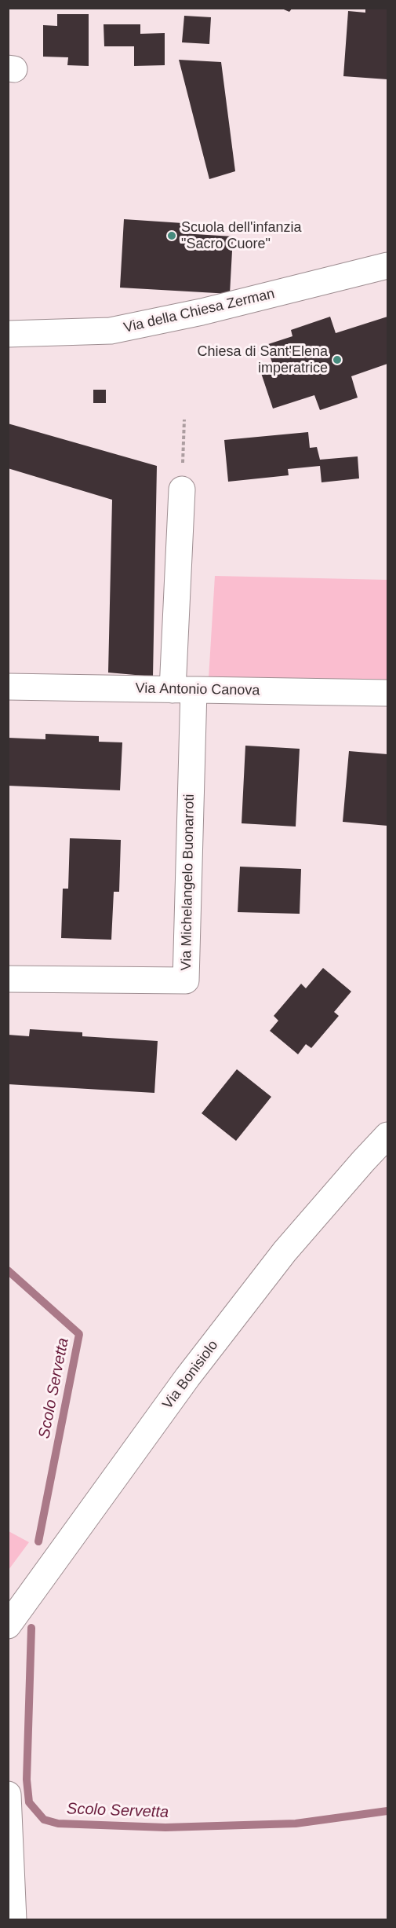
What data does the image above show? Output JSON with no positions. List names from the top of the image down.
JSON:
{
  "streets": {
    "street": [
      "Via della Chiesa Zerman",
      "Via Antonio Canova",
      "Via Michelangelo Buonarroti",
      "Via Bonisiolo"
    ]
  },
  "crossings": [
    ["Via Antonio Canova", "Via Michelangelo Buonarroti"]
  ],
  "water": ["Scolo Servetta"],
  "places": ["Scuola dell'infanzia \"Sacro Cuore\"", "Chiesa di Sant'Elena imperatrice"]
}
